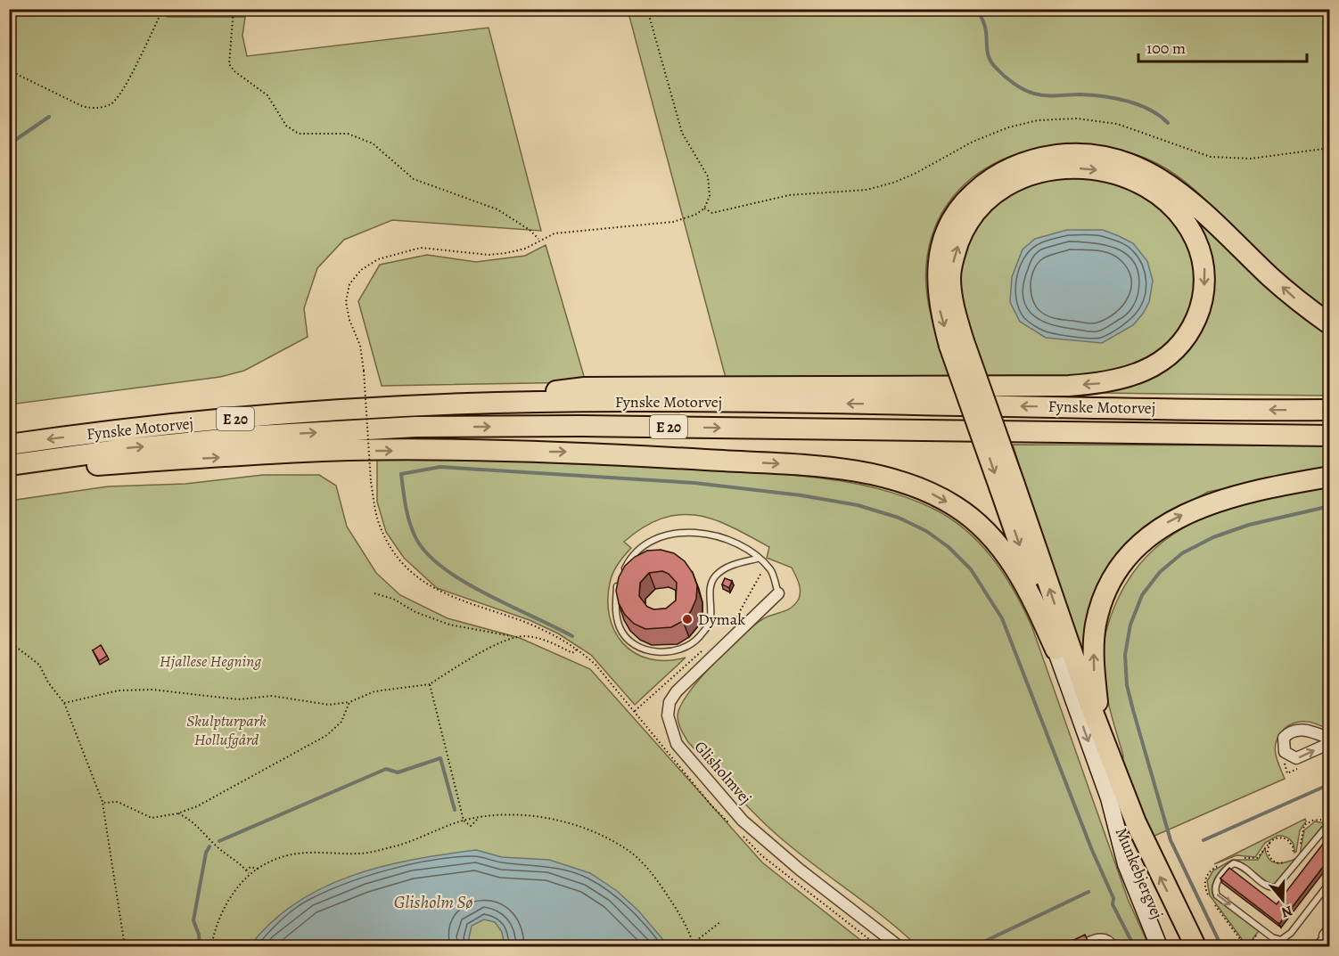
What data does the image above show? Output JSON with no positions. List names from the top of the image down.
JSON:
{
  "streets": {
    "highway": ["Fynske Motorvej", "E 20"],
    "street": ["Glisholmvej", "Munkebjergvej"]
  },
  "water": ["Glisholm Sø"],
  "parks": ["Hjallese Hegning", "Skulpturpark Hollufgård"],
  "places": ["Dymak"],
  "scale_bar": "100 m",
  "north": "bottom"
}
